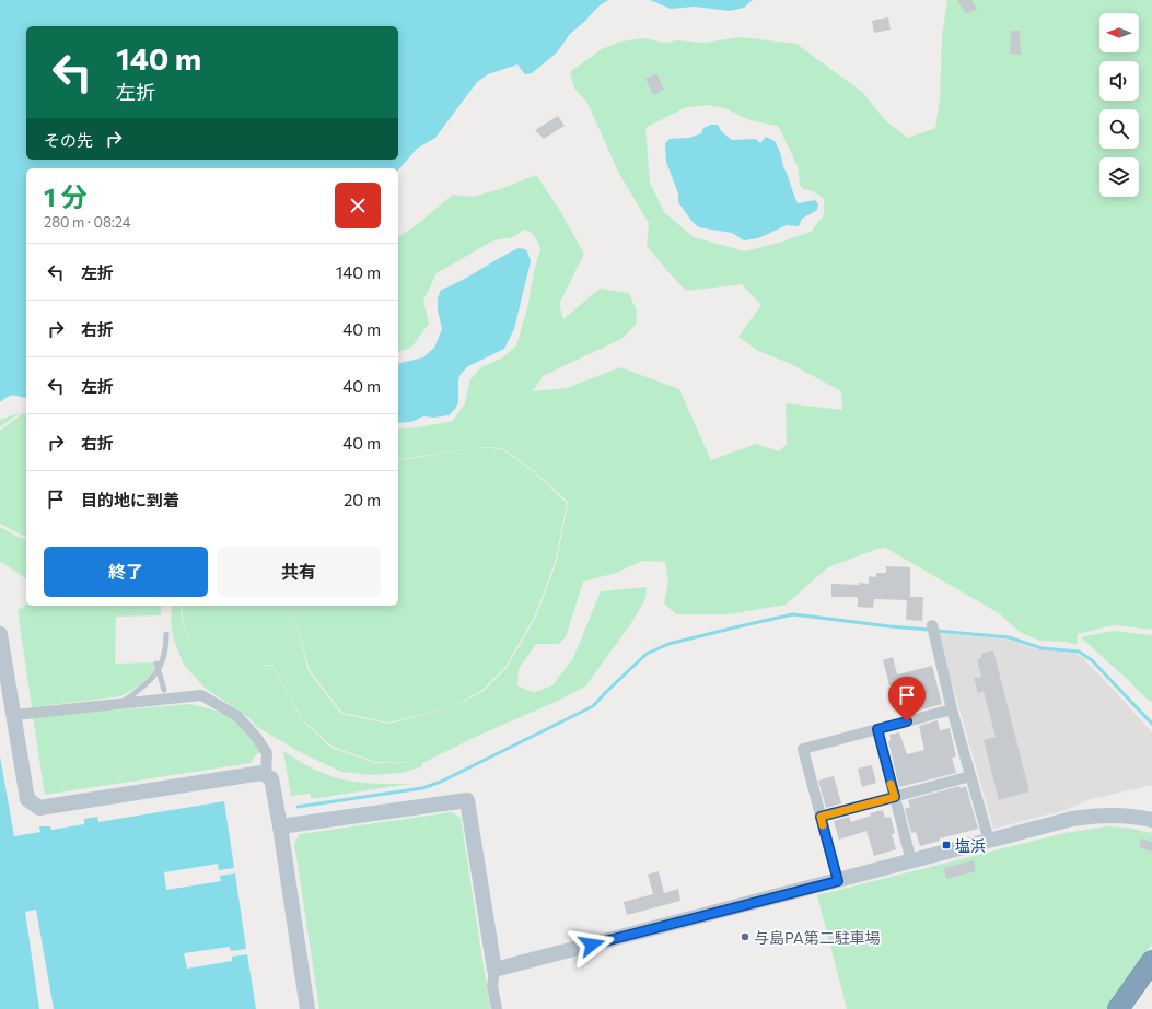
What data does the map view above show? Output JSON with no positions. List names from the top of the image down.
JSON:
{
  "places": {
    "transit": ["塩浜"],
    "other": ["与島PA第二駐車場"]
  },
  "north": "left",
  "page": {
    "turn": ["140 m", "左折"],
    "then": "その先",
    "heading": ["1 分", "280 m · 08:24"],
    "list": [
      {
        "name": "左折",
        "value": "140 m"
      },
      {
        "name": "右折",
        "value": "40 m"
      },
      {
        "name": "左折",
        "value": "40 m"
      },
      {
        "name": "右折",
        "value": "40 m"
      },
      {
        "name": "目的地に到着",
        "value": "20 m"
      }
    ],
    "buttons": ["終了", "共有"]
  }
}
